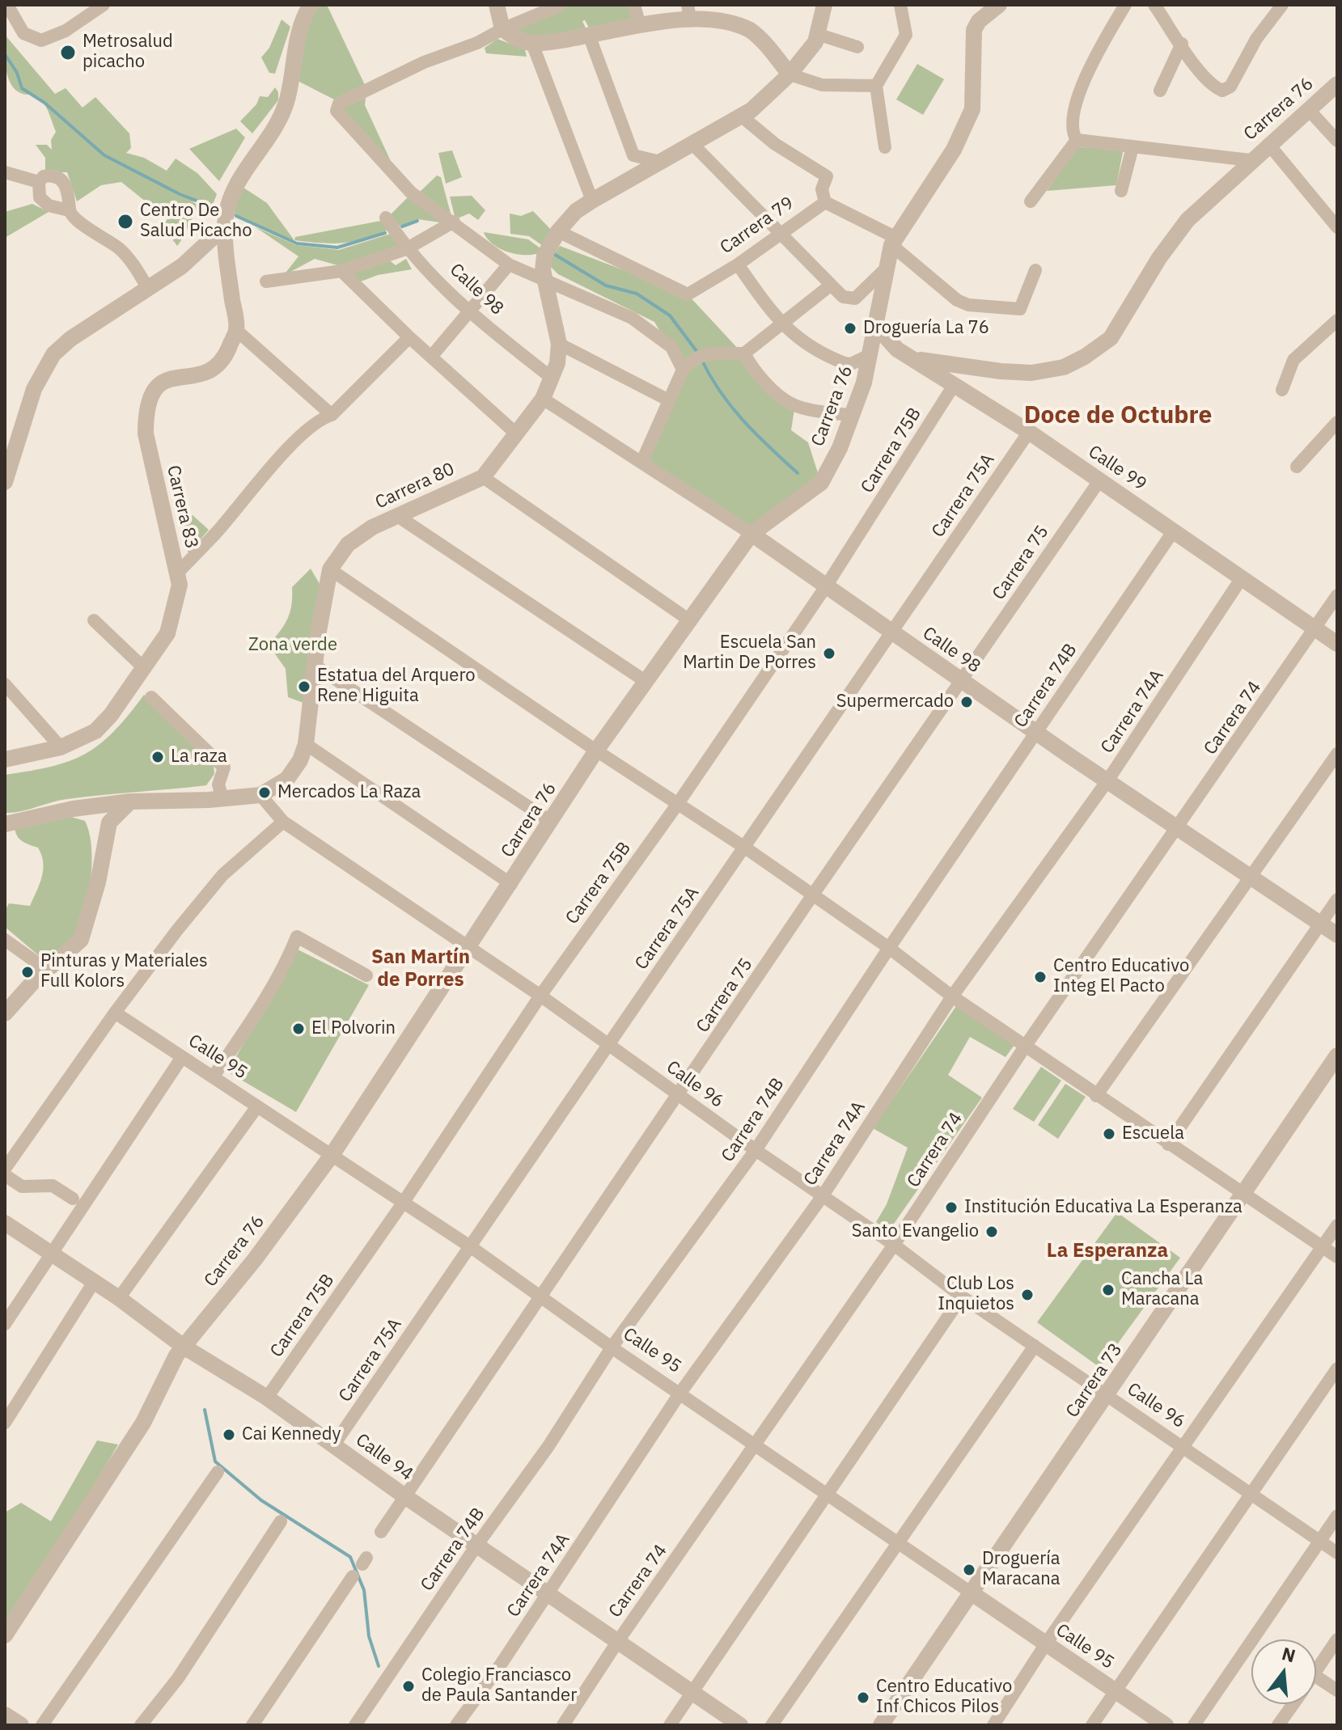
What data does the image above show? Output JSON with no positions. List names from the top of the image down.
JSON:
{
  "streets": {
    "street": [
      "Carrera 76",
      "Carrera 79",
      "Calle 98",
      "Carrera 75B",
      "Calle 99",
      "Carrera 80",
      "Carrera 75A",
      "Carrera 83",
      "Carrera 75",
      "Carrera 74B",
      "Carrera 74A",
      "Carrera 74",
      "Calle 95",
      "Calle 96",
      "Carrera 73",
      "Calle 94"
    ]
  },
  "crossings": [
    ["Carrera 76", "Calle 98"],
    ["Carrera 76", "Calle 99"],
    ["Carrera 76", "Calle 95"],
    ["Carrera 76", "Calle 96"],
    ["Carrera 76", "Calle 94"],
    ["Carrera 79", "Carrera 80"],
    ["Calle 98", "Carrera 75B"],
    ["Calle 98", "Carrera 80"],
    ["Calle 98", "Carrera 75A"],
    ["Calle 98", "Carrera 75"],
    ["Calle 98", "Carrera 74B"],
    ["Calle 98", "Carrera 74A"],
    ["Calle 98", "Carrera 74"],
    ["Carrera 75B", "Calle 99"],
    ["Carrera 75B", "Calle 95"],
    ["Carrera 75B", "Calle 96"],
    ["Carrera 75B", "Calle 94"],
    ["Calle 99", "Carrera 75A"],
    ["Calle 99", "Carrera 75"],
    ["Calle 99", "Carrera 74B"],
    ["Calle 99", "Carrera 74A"],
    ["Calle 99", "Carrera 74"],
    ["Carrera 80", "Calle 96"],
    ["Carrera 75A", "Calle 95"],
    ["Carrera 75A", "Calle 96"],
    ["Carrera 75A", "Calle 94"],
    ["Carrera 75", "Calle 95"],
    ["Carrera 75", "Calle 96"],
    ["Carrera 75", "Calle 94"],
    ["Carrera 74B", "Calle 95"],
    ["Carrera 74B", "Calle 96"],
    ["Carrera 74B", "Calle 94"],
    ["Carrera 74A", "Calle 95"],
    ["Carrera 74A", "Calle 96"],
    ["Carrera 74A", "Calle 94"],
    ["Carrera 74", "Calle 95"],
    ["Carrera 74", "Calle 96"],
    ["Carrera 74", "Calle 94"],
    ["Calle 95", "Carrera 73"],
    ["Calle 96", "Carrera 73"]
  ],
  "districts": ["Doce de Octubre", "San Martín de Porres", "La Esperanza"],
  "parks": ["Zona verde"],
  "places": [
    "Metrosalud picacho",
    "Centro De Salud Picacho",
    "Droguería La 76",
    "Escuela San Martin De Porres",
    "Estatua del Arquero Rene Higuita",
    "Supermercado",
    "La raza",
    "Mercados La Raza",
    "Pinturas y Materiales Full Kolors",
    "Centro Educativo Integ El Pacto",
    "El Polvorin",
    "Escuela",
    "Institución Educativa La Esperanza",
    "Santo Evangelio",
    "Cancha La Maracana",
    "Club Los Inquietos",
    "Cai Kennedy",
    "Droguería Maracana",
    "Colegio Franciasco de Paula Santander",
    "Centro Educativo Inf Chicos Pilos"
  ],
  "north": "top"
}
